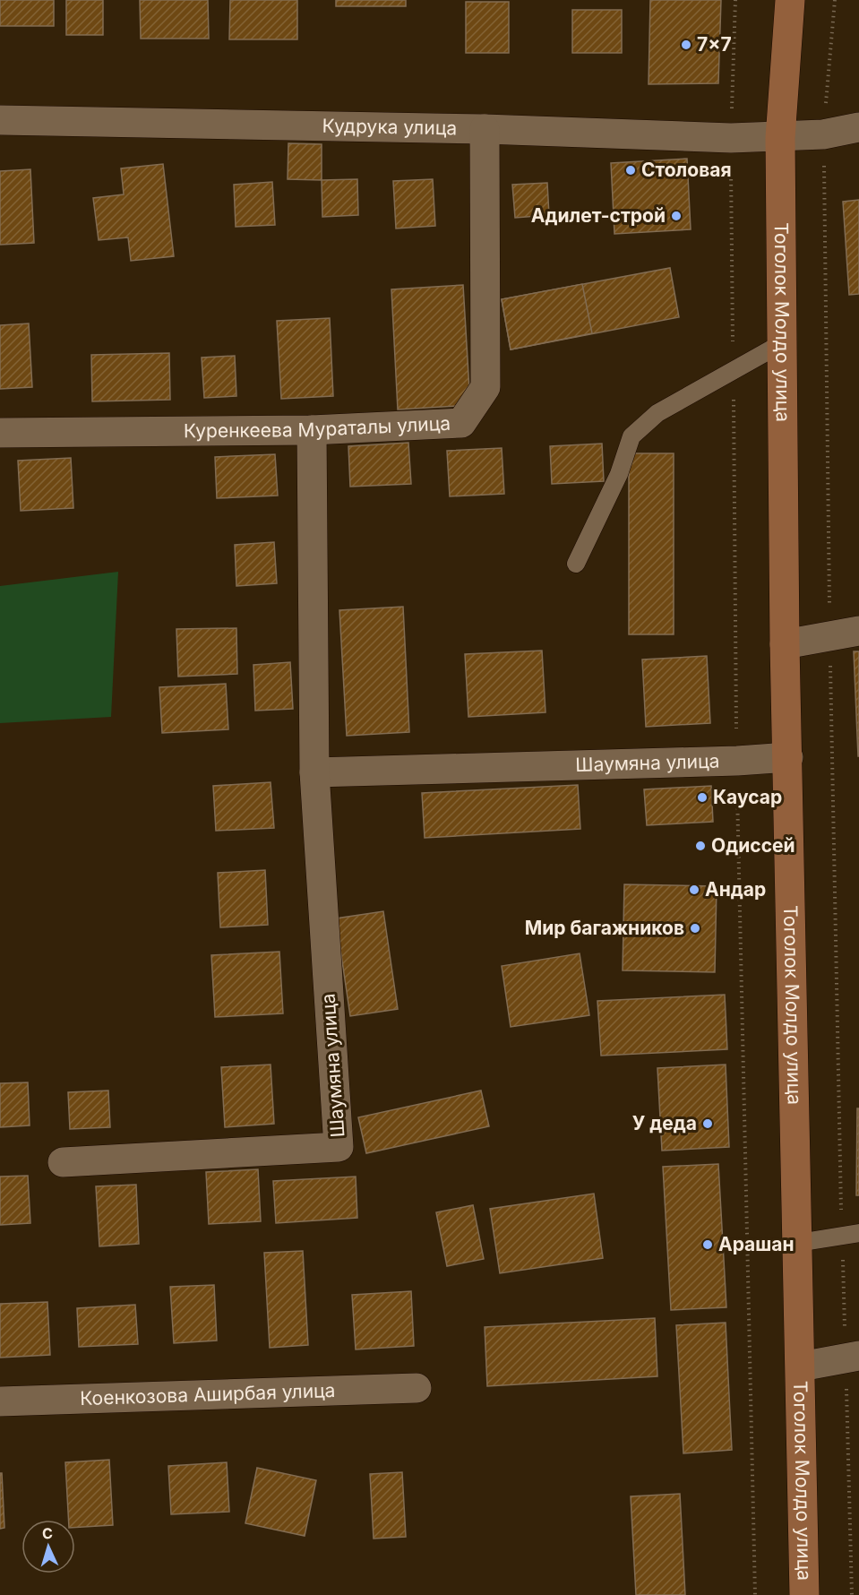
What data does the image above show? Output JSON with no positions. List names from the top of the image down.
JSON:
{
  "streets": {
    "main road": ["Тоголок Молдо улица"],
    "street": [
      "Кудрука улица",
      "Куренкеева Мураталы улица",
      "Шаумяна улица",
      "Коенкозова Аширбая улица"
    ]
  },
  "crossings": [
    ["Кудрука улица", "Тоголок Молдо улица"],
    ["Кудрука улица", "Куренкеева Мураталы улица"],
    ["Тоголок Молдо улица", "Шаумяна улица"],
    ["Куренкеева Мураталы улица", "Шаумяна улица"]
  ],
  "places": [
    "7x7",
    "Столовая",
    "Адилет-строй",
    "Каусар",
    "Одиссей",
    "Андар",
    "Мир багажников",
    "У деда",
    "Арашан"
  ],
  "north": "top"
}
